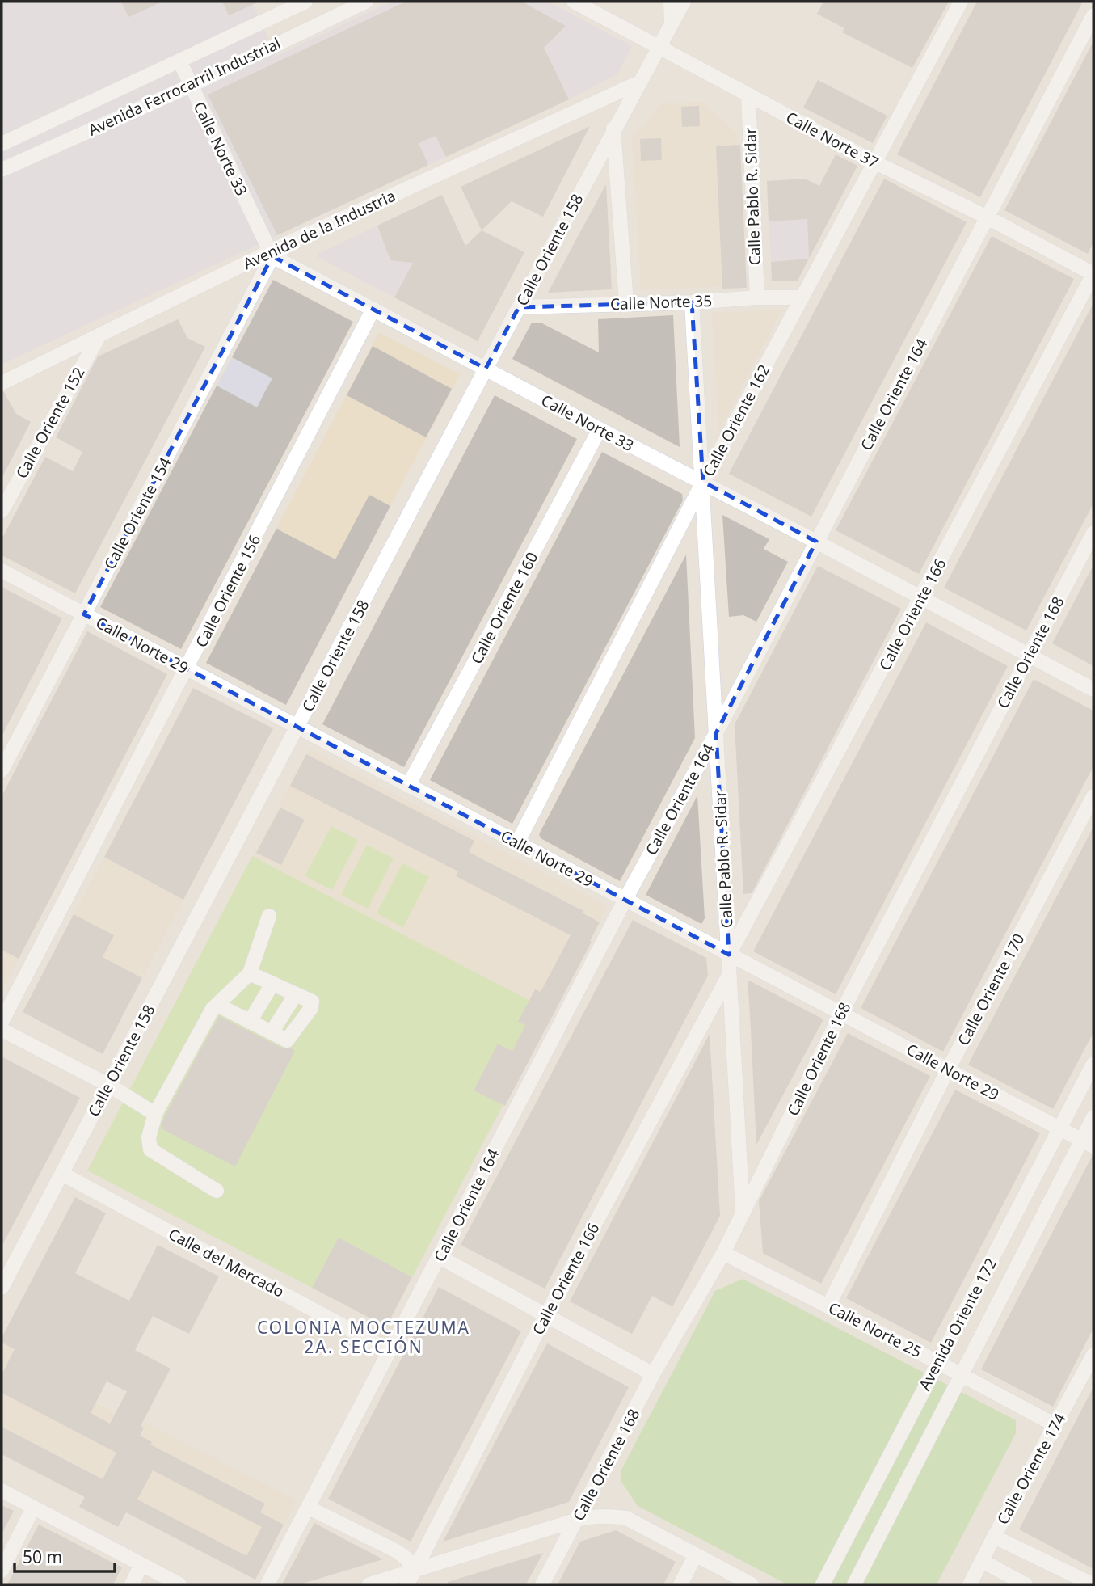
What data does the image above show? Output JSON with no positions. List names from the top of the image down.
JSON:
{
  "streets": {
    "street": [
      "Avenida Ferrocarril Industrial",
      "Calle Norte 37",
      "Calle Norte 33",
      "Calle Pablo R. Sidar",
      "Avenida de la Industria",
      "Calle Oriente 158",
      "Calle Norte 35",
      "Calle Oriente 164",
      "Calle Oriente 162",
      "Calle Oriente 152",
      "Calle Oriente 154",
      "Calle Oriente 156",
      "Calle Oriente 160",
      "Calle Oriente 166",
      "Calle Norte 29",
      "Calle Oriente 168",
      "Calle Oriente 170",
      "Calle del Mercado",
      "Avenida Oriente 172",
      "Calle Norte 25",
      "Calle Oriente 174"
    ]
  },
  "crossings": [
    ["Avenida Ferrocarril Industrial", "Calle Norte 33"],
    ["Calle Norte 37", "Calle Pablo R. Sidar"],
    ["Calle Norte 37", "Calle Oriente 158"],
    ["Calle Norte 37", "Calle Oriente 164"],
    ["Calle Norte 37", "Calle Oriente 162"],
    ["Calle Norte 37", "Calle Oriente 166"],
    ["Calle Norte 33", "Calle Pablo R. Sidar"],
    ["Calle Norte 33", "Avenida de la Industria"],
    ["Calle Norte 33", "Calle Oriente 158"],
    ["Calle Norte 33", "Calle Oriente 164"],
    ["Calle Norte 33", "Calle Oriente 162"],
    ["Calle Norte 33", "Calle Oriente 154"],
    ["Calle Norte 33", "Calle Oriente 156"],
    ["Calle Norte 33", "Calle Oriente 160"],
    ["Calle Norte 33", "Calle Oriente 166"],
    ["Calle Norte 33", "Calle Oriente 168"],
    ["Calle Pablo R. Sidar", "Calle Norte 35"],
    ["Calle Pablo R. Sidar", "Calle Oriente 164"],
    ["Calle Pablo R. Sidar", "Calle Oriente 162"],
    ["Calle Pablo R. Sidar", "Calle Oriente 166"],
    ["Calle Pablo R. Sidar", "Calle Norte 29"],
    ["Calle Pablo R. Sidar", "Calle Oriente 168"],
    ["Avenida de la Industria", "Calle Oriente 158"],
    ["Avenida de la Industria", "Calle Oriente 152"],
    ["Avenida de la Industria", "Calle Oriente 154"],
    ["Calle Oriente 158", "Calle Norte 35"],
    ["Calle Oriente 158", "Calle Norte 29"],
    ["Calle Oriente 158", "Calle del Mercado"],
    ["Calle Norte 35", "Calle Oriente 162"],
    ["Calle Oriente 164", "Calle Norte 29"],
    ["Calle Oriente 164", "Calle del Mercado"],
    ["Calle Oriente 162", "Calle Norte 29"],
    ["Calle Oriente 154", "Calle Norte 29"],
    ["Calle Oriente 156", "Calle Norte 29"],
    ["Calle Oriente 160", "Calle Norte 29"],
    ["Calle Oriente 166", "Calle Norte 29"],
    ["Calle Norte 29", "Calle Oriente 168"],
    ["Calle Norte 29", "Calle Oriente 170"],
    ["Calle Norte 29", "Avenida Oriente 172"],
    ["Calle Oriente 168", "Calle Norte 25"],
    ["Calle Oriente 170", "Calle Norte 25"],
    ["Avenida Oriente 172", "Calle Norte 25"],
    ["Calle Norte 25", "Calle Oriente 174"]
  ],
  "districts": ["COLONIA MOCTEZUMA 2A. SECCIÓN"],
  "scale_bar": "50 m"
}
